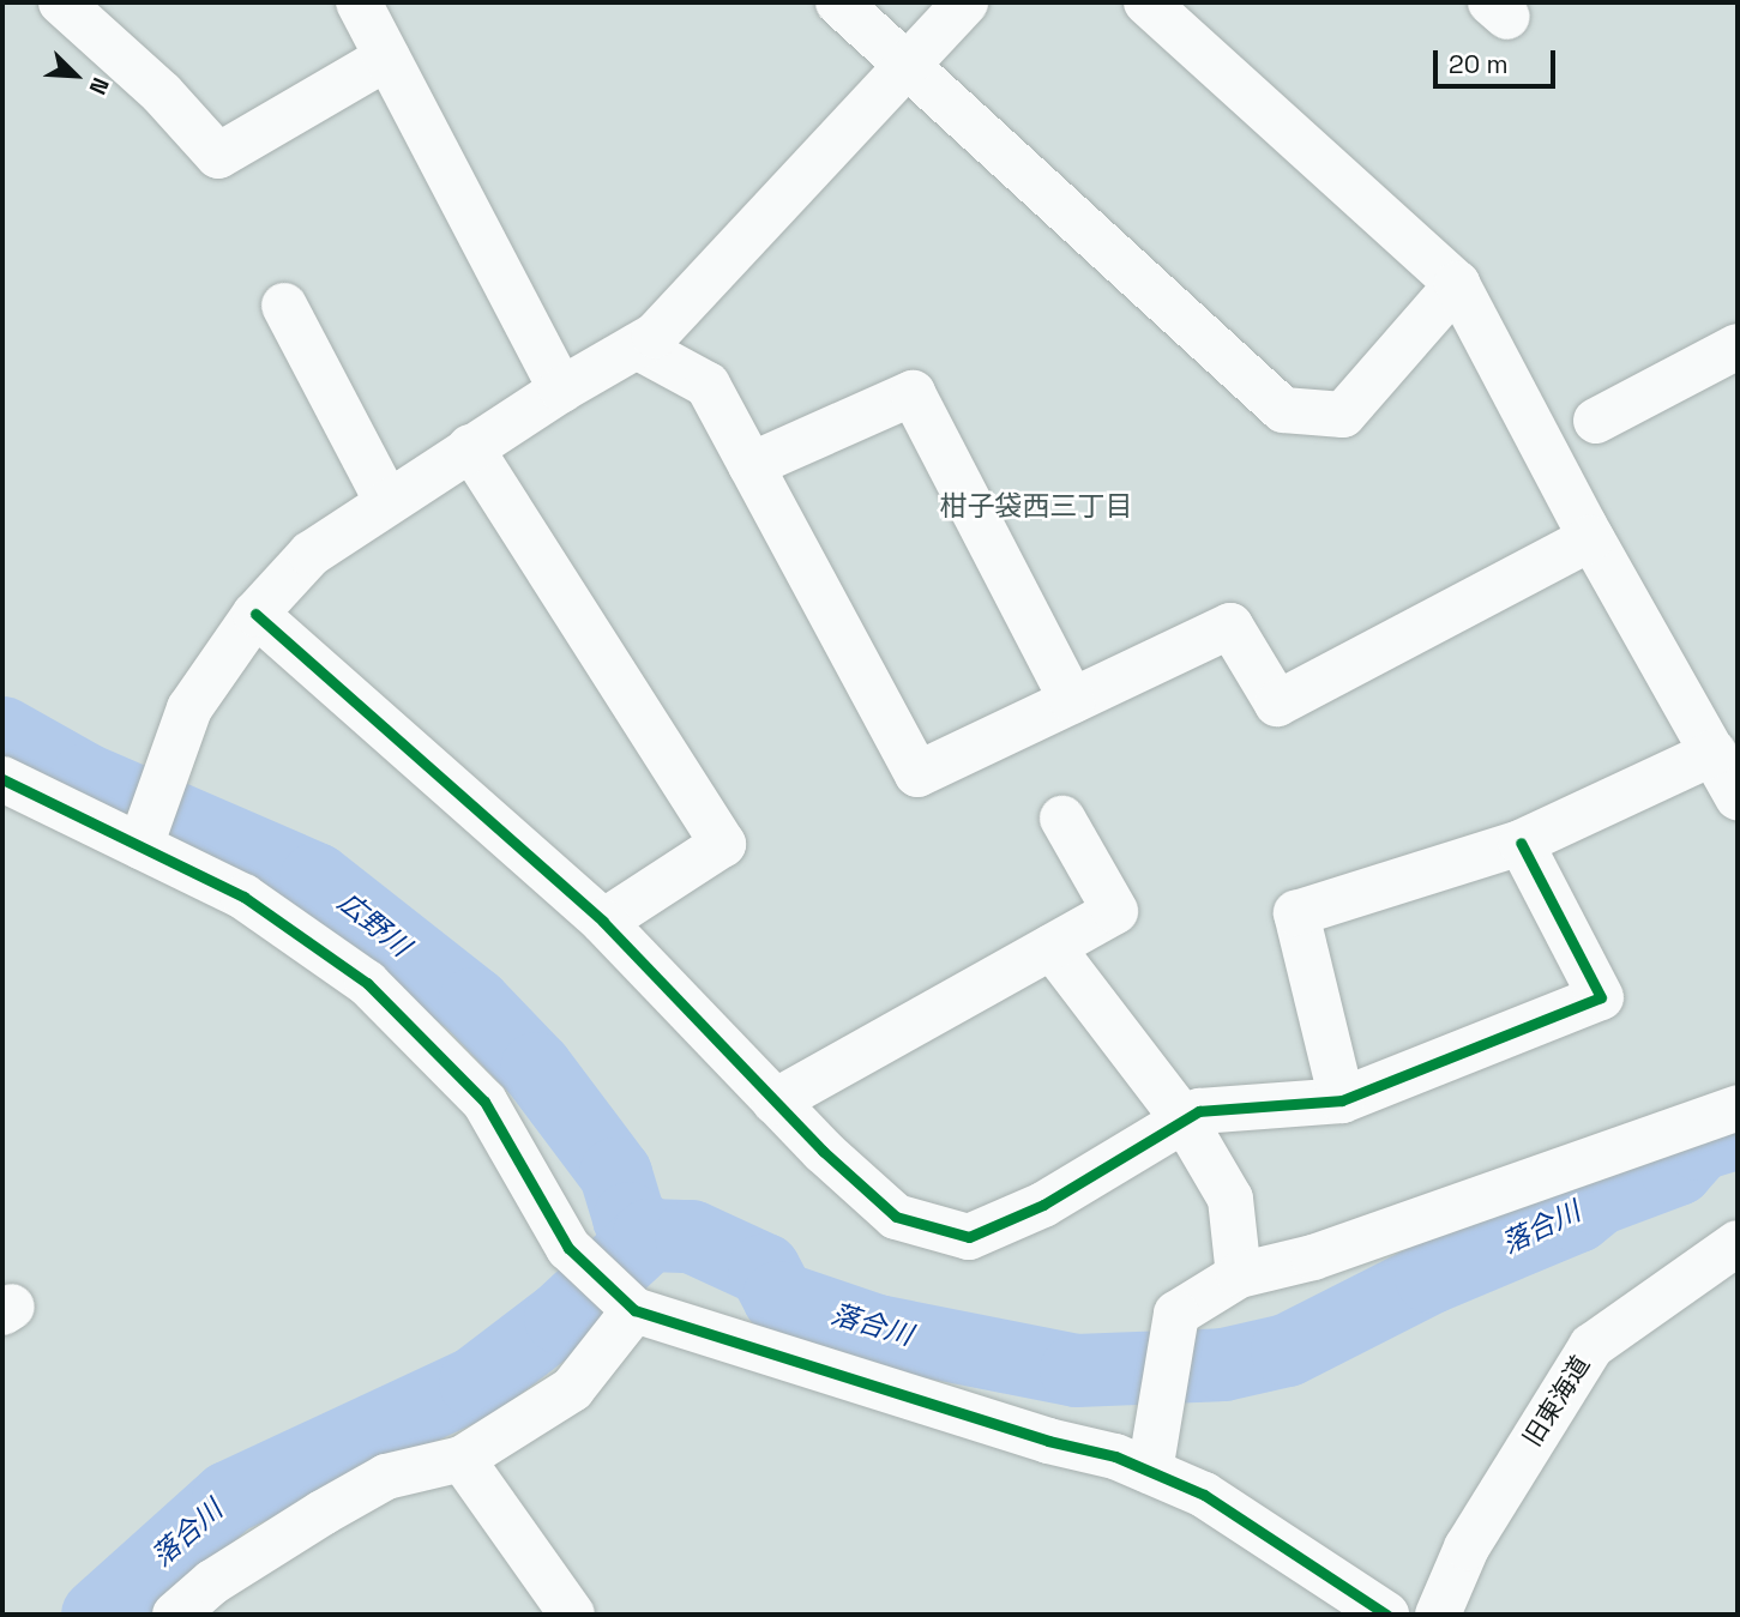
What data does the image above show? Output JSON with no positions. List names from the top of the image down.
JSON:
{
  "streets": {
    "street": ["旧東海道"]
  },
  "districts": ["柑子袋西三丁目"],
  "water": ["広野川", "落合川"],
  "scale_bar": "20 m",
  "north": "bottom right"
}
